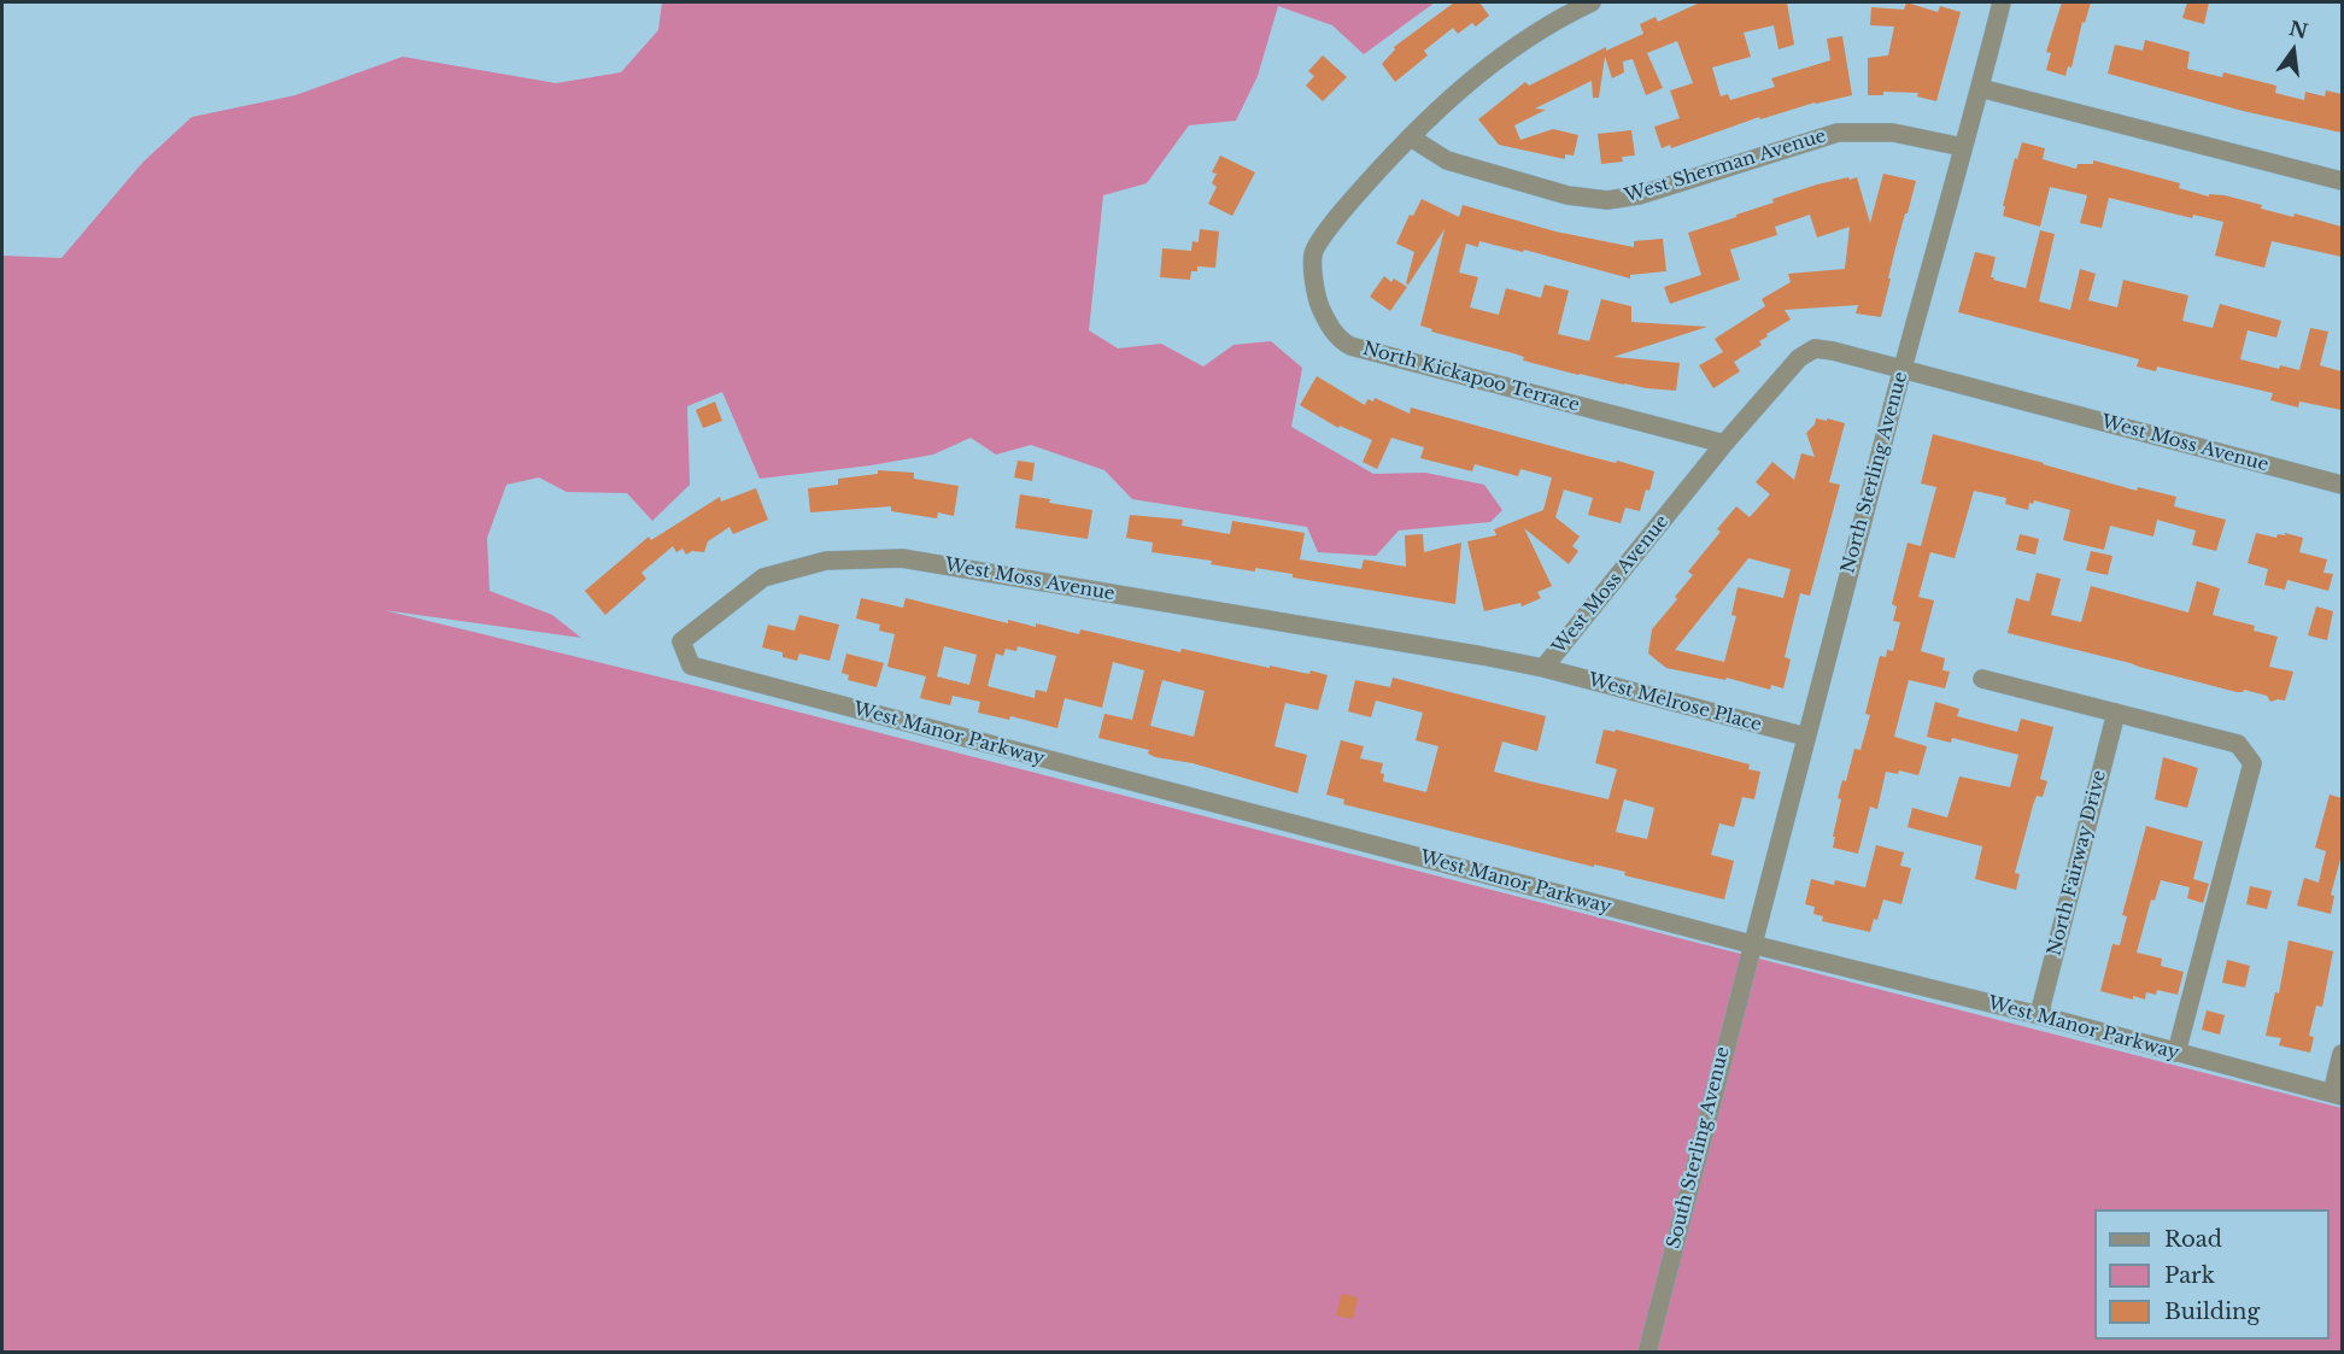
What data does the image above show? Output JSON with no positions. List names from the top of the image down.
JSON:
{
  "streets": {
    "street": [
      "West Sherman Avenue",
      "North Kickapoo Terrace",
      "West Moss Avenue",
      "North Sterling Avenue",
      "West Melrose Place",
      "West Manor Parkway",
      "North Fairway Drive",
      "South Sterling Avenue"
    ]
  },
  "crossings": [
    ["West Sherman Avenue", "North Kickapoo Terrace"],
    ["West Sherman Avenue", "North Sterling Avenue"],
    ["North Kickapoo Terrace", "West Moss Avenue"],
    ["West Moss Avenue", "North Sterling Avenue"],
    ["West Moss Avenue", "West Melrose Place"],
    ["West Moss Avenue", "West Manor Parkway"],
    ["North Sterling Avenue", "West Melrose Place"],
    ["North Sterling Avenue", "West Manor Parkway"],
    ["North Sterling Avenue", "South Sterling Avenue"],
    ["West Manor Parkway", "North Fairway Drive"],
    ["West Manor Parkway", "South Sterling Avenue"]
  ],
  "legend": ["Road", "Park", "Building"],
  "north": "top"
}
